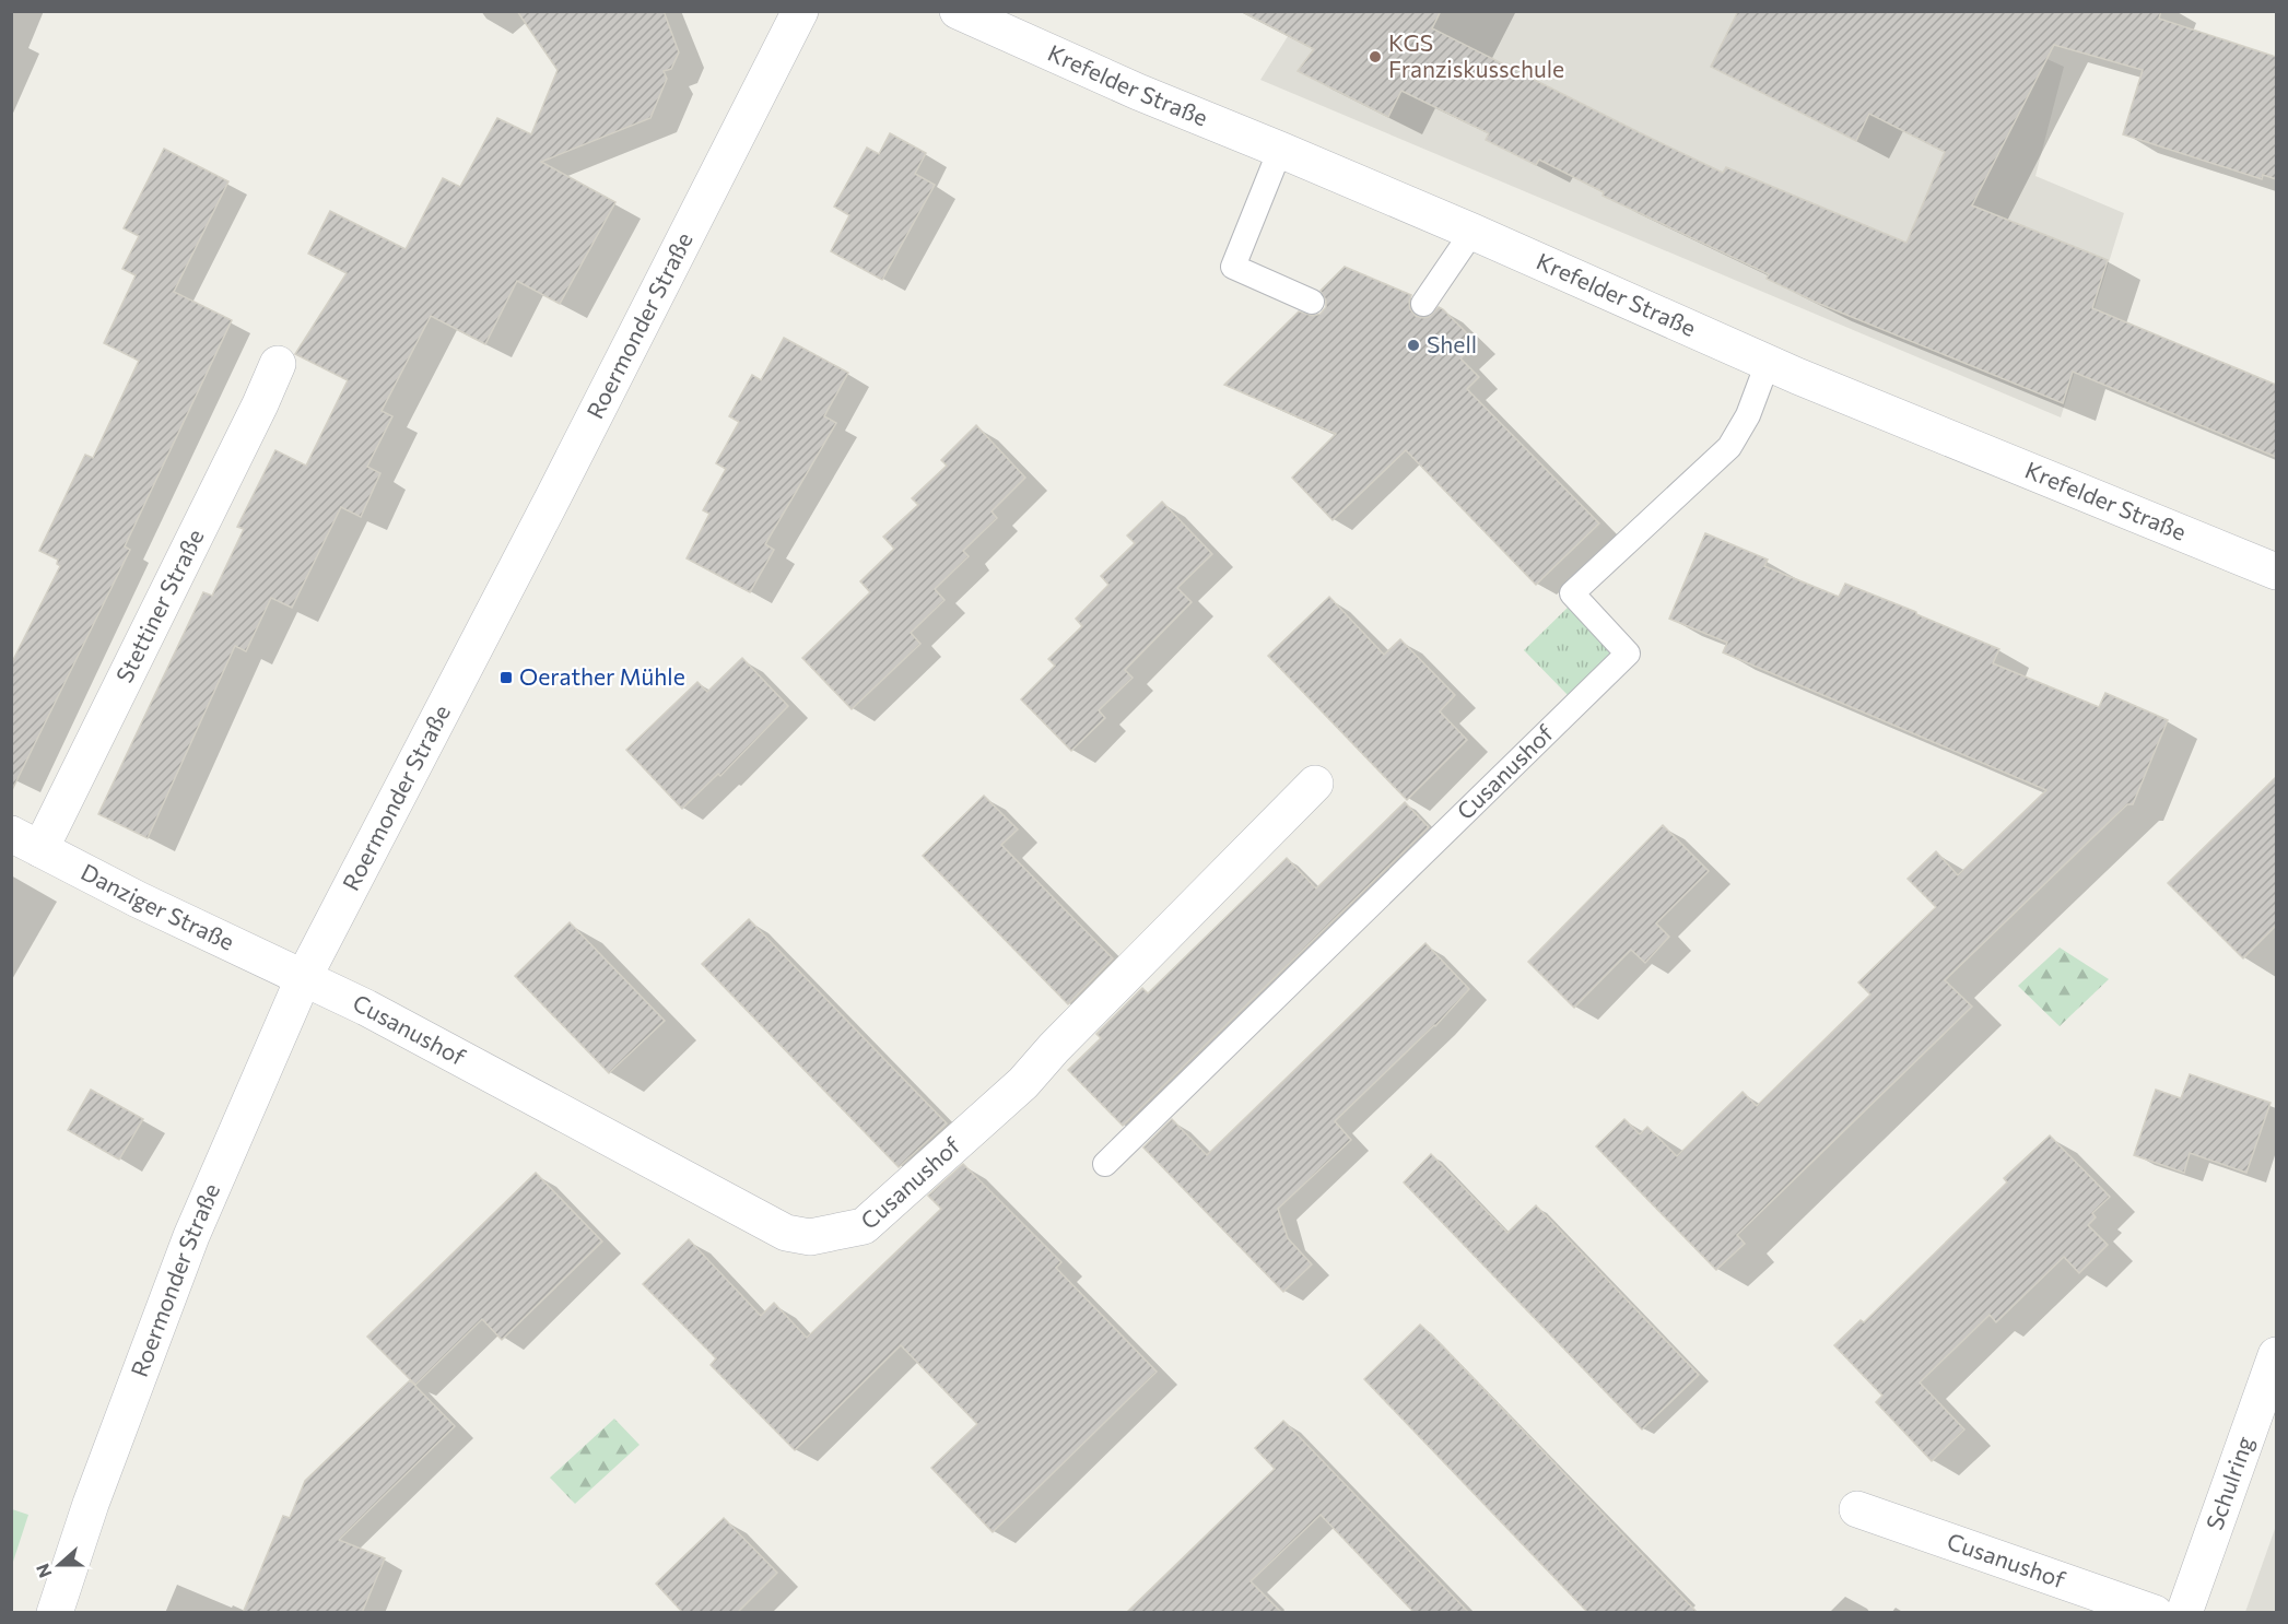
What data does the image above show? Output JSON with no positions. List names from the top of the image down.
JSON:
{
  "streets": {
    "main road": [
      "Krefelder Straße",
      "Roermonder Straße",
      "Stettiner Straße",
      "Cusanushof",
      "Danziger Straße",
      "Schulring"
    ]
  },
  "crossings": [
    ["Krefelder Straße", "Cusanushof"],
    ["Roermonder Straße", "Cusanushof"],
    ["Roermonder Straße", "Danziger Straße"],
    ["Stettiner Straße", "Danziger Straße"],
    ["Cusanushof", "Danziger Straße"]
  ],
  "places": {
    "other": ["KGS Franziskusschule", "Shell"],
    "transit": ["Oerather Mühle"]
  },
  "north": "left"
}
